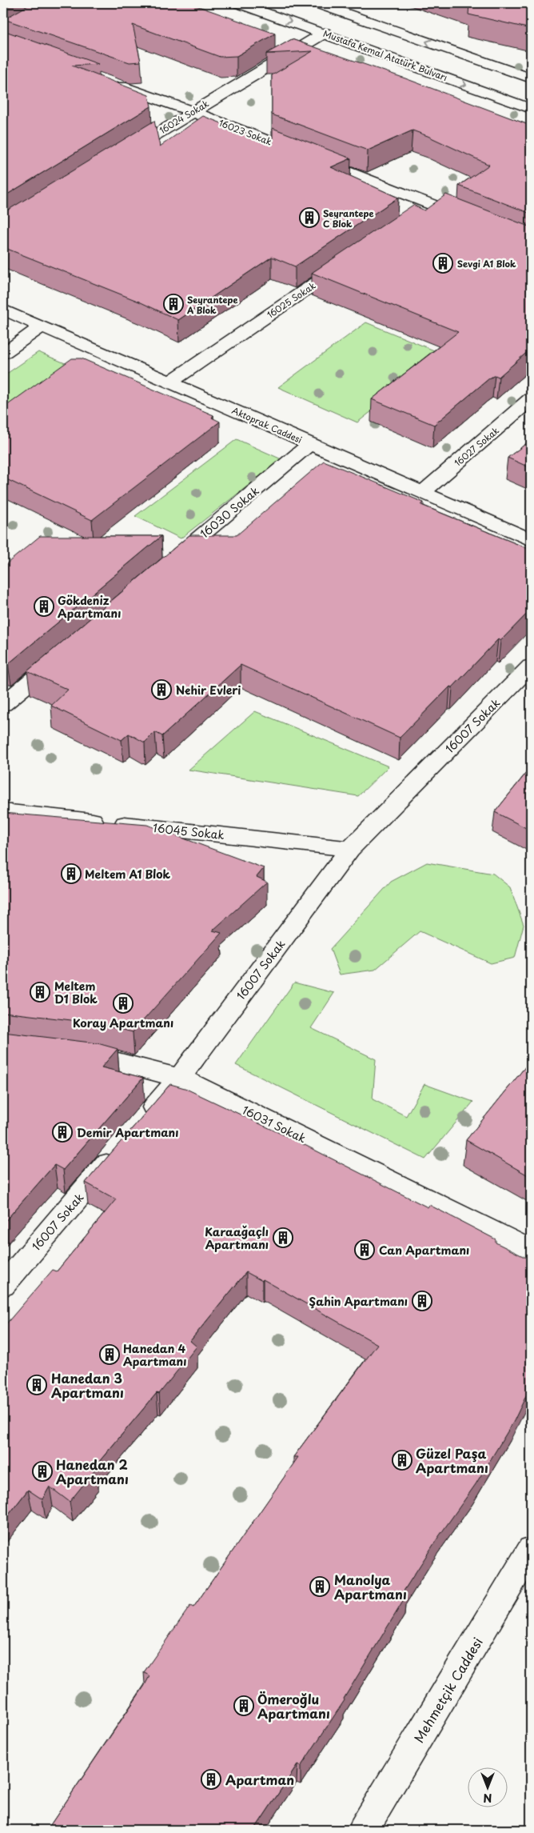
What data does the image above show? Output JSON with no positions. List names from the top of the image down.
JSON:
{
  "streets": {
    "street": [
      "Mustafa Kemal Atatürk Bulvarı",
      "16024 Sokak",
      "16023 Sokak",
      "16025 Sokak",
      "Aktoprak Caddesi",
      "16027 Sokak",
      "16030 Sokak",
      "16007 Sokak",
      "16045 Sokak",
      "16031 Sokak",
      "Mehmetçik Caddesi"
    ]
  },
  "crossings": [
    ["Mustafa Kemal Atatürk Bulvarı", "16024 Sokak"],
    ["16024 Sokak", "16023 Sokak"],
    ["16025 Sokak", "Aktoprak Caddesi"],
    ["Aktoprak Caddesi", "16027 Sokak"],
    ["Aktoprak Caddesi", "16030 Sokak"],
    ["16007 Sokak", "16045 Sokak"],
    ["16007 Sokak", "16031 Sokak"]
  ],
  "places": {
    "building": [
      "Seyrantepe C Blok",
      "Sevgi A1 Blok",
      "Seyrantepe A Blok",
      "Gökdeniz Apartmanı",
      "Nehir Evleri",
      "Meltem A1 Blok",
      "Meltem D1 Blok",
      "Koray Apartmanı",
      "Demir Apartmanı",
      "Karaağaçlı Apartmanı",
      "Can Apartmanı",
      "Şahin Apartmanı",
      "Hanedan 4 Apartmanı",
      "Hanedan 3 Apartmanı",
      "Güzel Paşa Apartmanı",
      "Hanedan 2 Apartmanı",
      "Manolya Apartmanı",
      "Ömeroğlu Apartmanı",
      "Apartman"
    ]
  },
  "north": "bottom"
}
